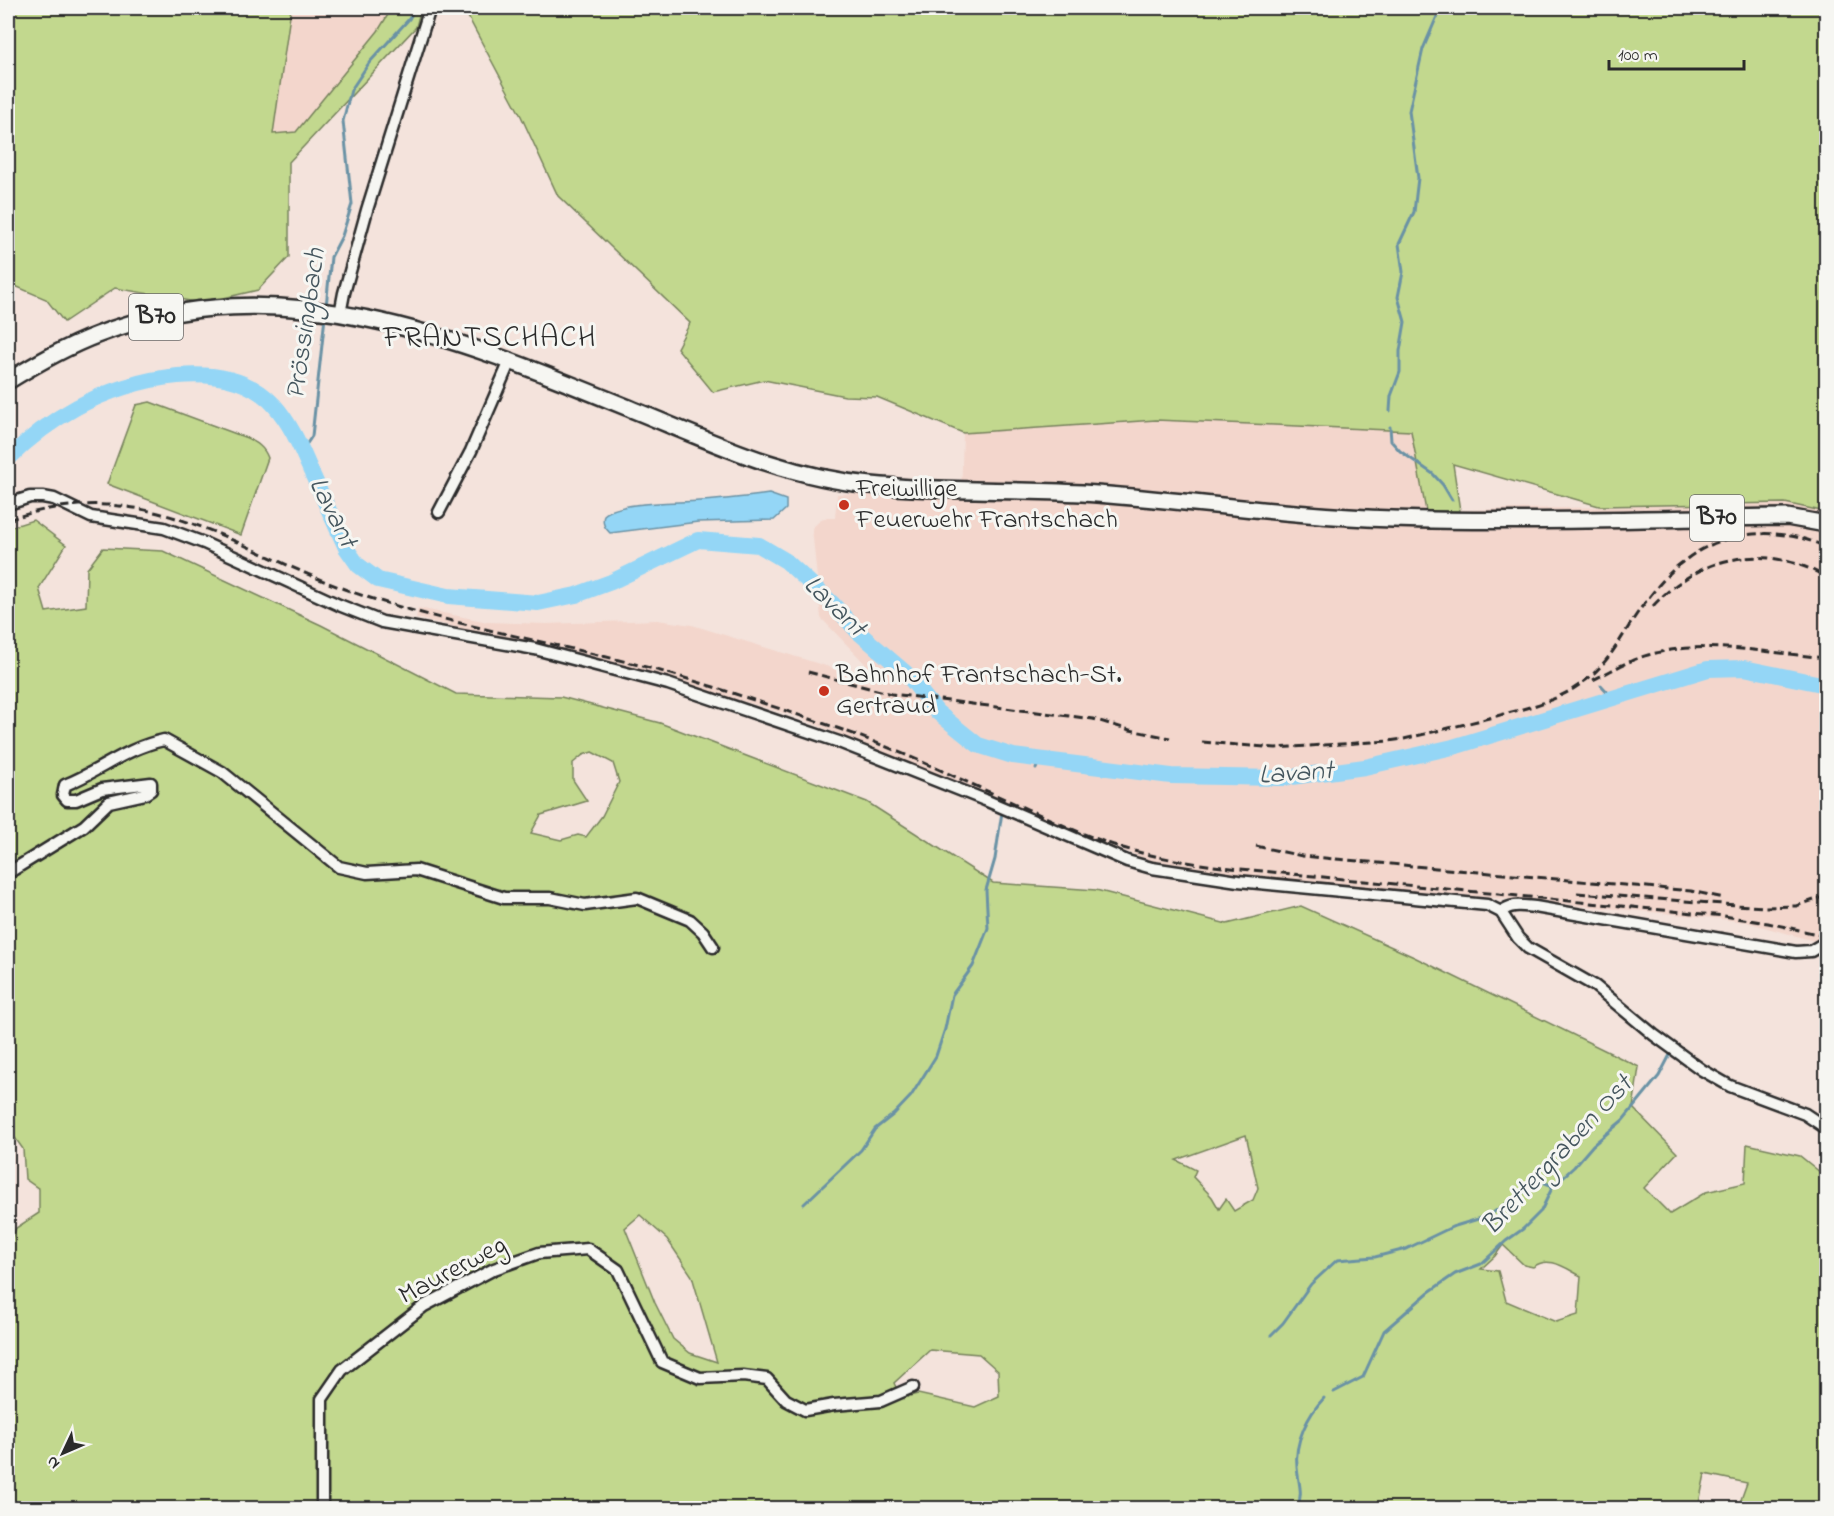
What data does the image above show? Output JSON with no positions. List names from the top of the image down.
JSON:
{
  "streets": {
    "main road": ["B70"],
    "street": ["Maurerweg"]
  },
  "districts": ["FRANTSCHACH"],
  "water": ["Prössingbach", "Lavant", "Brettergraben Ost"],
  "places": ["Freiwillige Feuerwehr Frantschach", "Bahnhof Frantschach-St. Gertraud"],
  "scale_bar": "100 m",
  "north": "bottom left"
}
